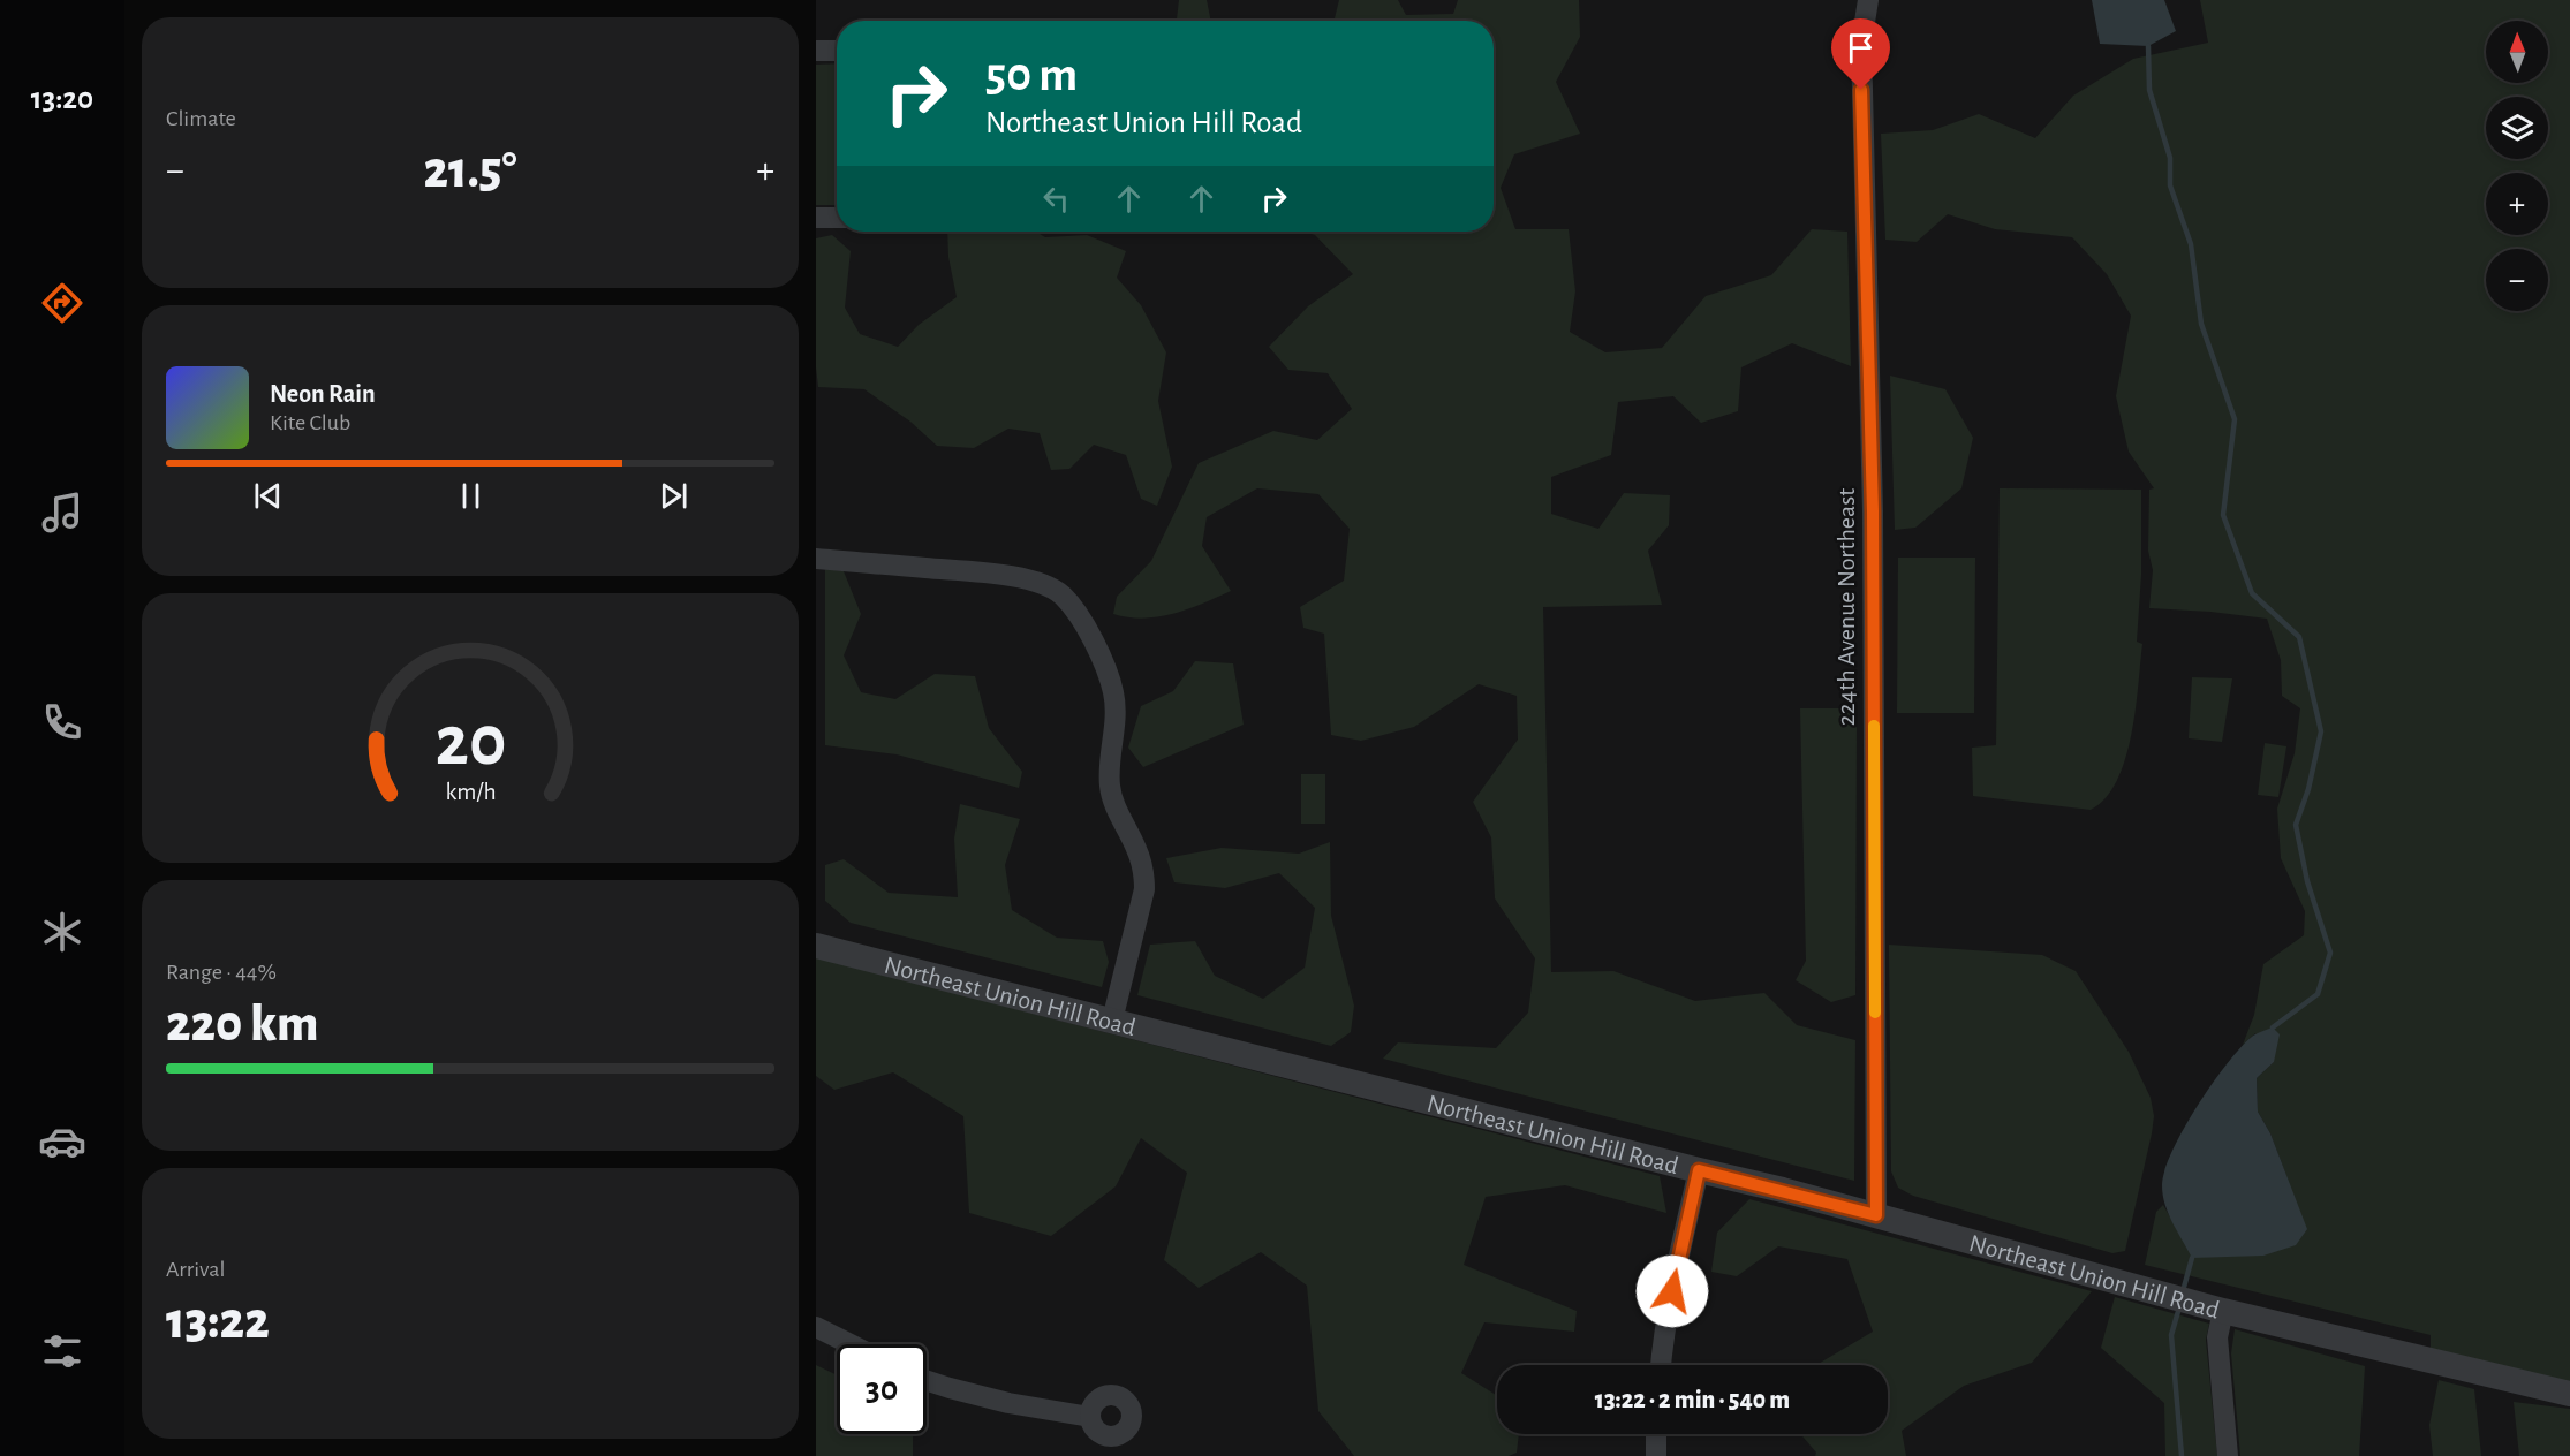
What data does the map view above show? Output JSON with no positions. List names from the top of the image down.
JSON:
{
  "streets": {
    "street": ["224th Avenue Northeast", "Northeast Union Hill Road"]
  },
  "crossings": [
    ["224th Avenue Northeast", "Northeast Union Hill Road"]
  ],
  "north": "top",
  "page": {
    "tabs": "13:20",
    "tile": [
      "Climate",
      ["Range · 44%", "220 km"],
      ["Arrival", "13:22"]
    ],
    "map_buttons": ["+", "−"],
    "turn": ["50 m", "Northeast Union Hill Road"],
    "heat": ["−", "21.5°", "+"],
    "song": ["Neon Rain", "Kite Club"],
    "limit": "30",
    "trip": "13:22 · 2 min · 540 m",
    "gauge": ["20", "km/h"]
  }
}
